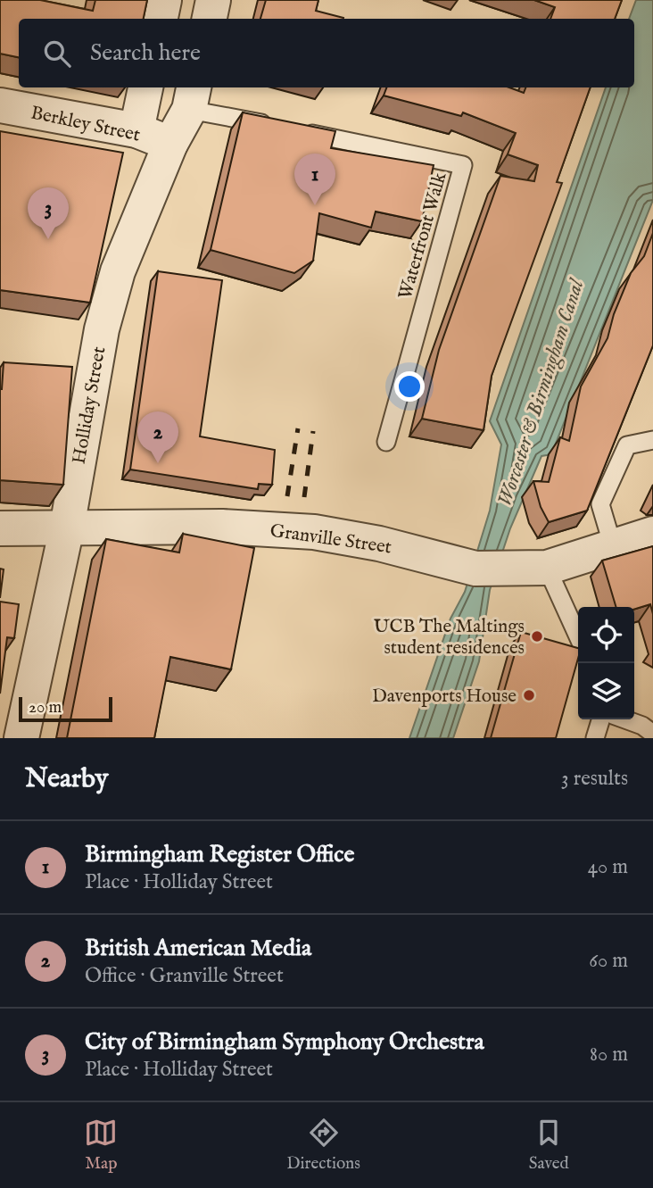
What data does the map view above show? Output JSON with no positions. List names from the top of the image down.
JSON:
{
  "streets": {
    "street": ["Berkley Street", "Holliday Street", "Granville Street"],
    "lane": ["Waterfront Walk"]
  },
  "crossings": [
    ["Berkley Street", "Holliday Street"],
    ["Waterfront Walk", "Holliday Street"],
    ["Holliday Street", "Granville Street"]
  ],
  "water": ["Worcester & Birmingham Canal"],
  "places": ["UCB The Maltings student residences", "Davenports House"],
  "scale_bar": "20 m",
  "page": {
    "search": "Search here",
    "pins": ["1", "3", "2"],
    "scale": "20 m",
    "heading": ["Nearby", "3 results"],
    "list": [
      {
        "mark": "1",
        "name": "Birmingham Register Office",
        "note": "Place · Holliday Street",
        "value": "40 m"
      },
      {
        "mark": "2",
        "name": "British American Media",
        "note": "Office · Granville Street",
        "value": "60 m"
      },
      {
        "mark": "3",
        "name": "City of Birmingham Symphony Orchestra",
        "note": "Place · Holliday Street",
        "value": "80 m"
      }
    ],
    "nav": ["Map", "Directions", "Saved"]
  }
}
